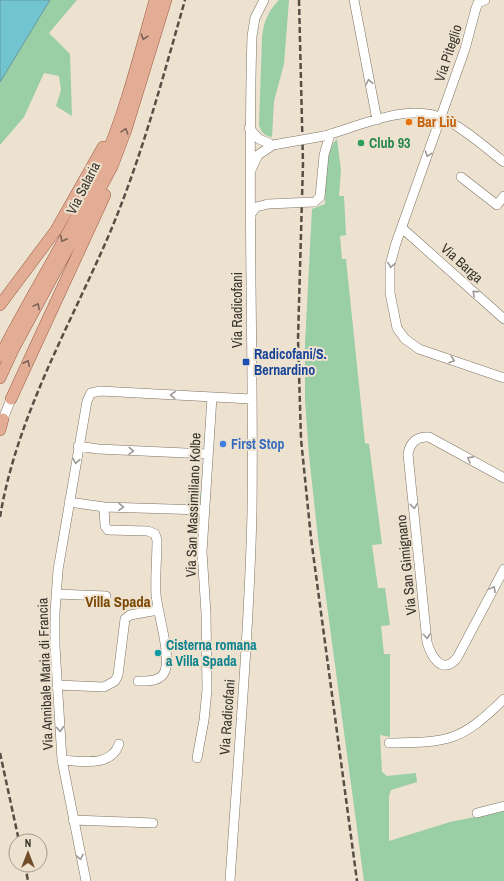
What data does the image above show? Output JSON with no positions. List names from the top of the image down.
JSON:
{
  "streets": {
    "main road": ["Via Salaria"],
    "street": [
      "Via Piteglio",
      "Via Barga",
      "Via Radicofani",
      "Via San Massimiliano Kolbe",
      "Via San Gimignano",
      "Via Annibale Maria di Francia"
    ]
  },
  "crossings": [
    ["Via Piteglio", "Via Barga"],
    ["Via San Massimiliano Kolbe", "Via Annibale Maria di Francia"]
  ],
  "one_way": ["Via Barga"],
  "districts": ["Villa Spada"],
  "places": {
    "other": [
      "Bar Liù",
      "Club 93",
      "First Stop",
      "Cisterna romana a Villa Spada"
    ],
    "transit": ["Radicofani/S. Bernardino"]
  },
  "north": "top"
}
